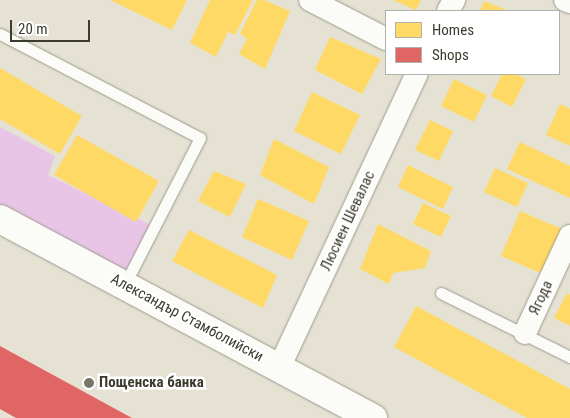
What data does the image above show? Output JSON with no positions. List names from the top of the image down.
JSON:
{
  "streets": {
    "street": ["Люсиен Шевалас", "Ягода", "Александър Стамболийски"]
  },
  "crossings": [
    ["Люсиен Шевалас", "Александър Стамболийски"]
  ],
  "places": ["Пощенска банка"],
  "legend": ["Homes", "Shops"],
  "scale_bar": "20 m"
}
